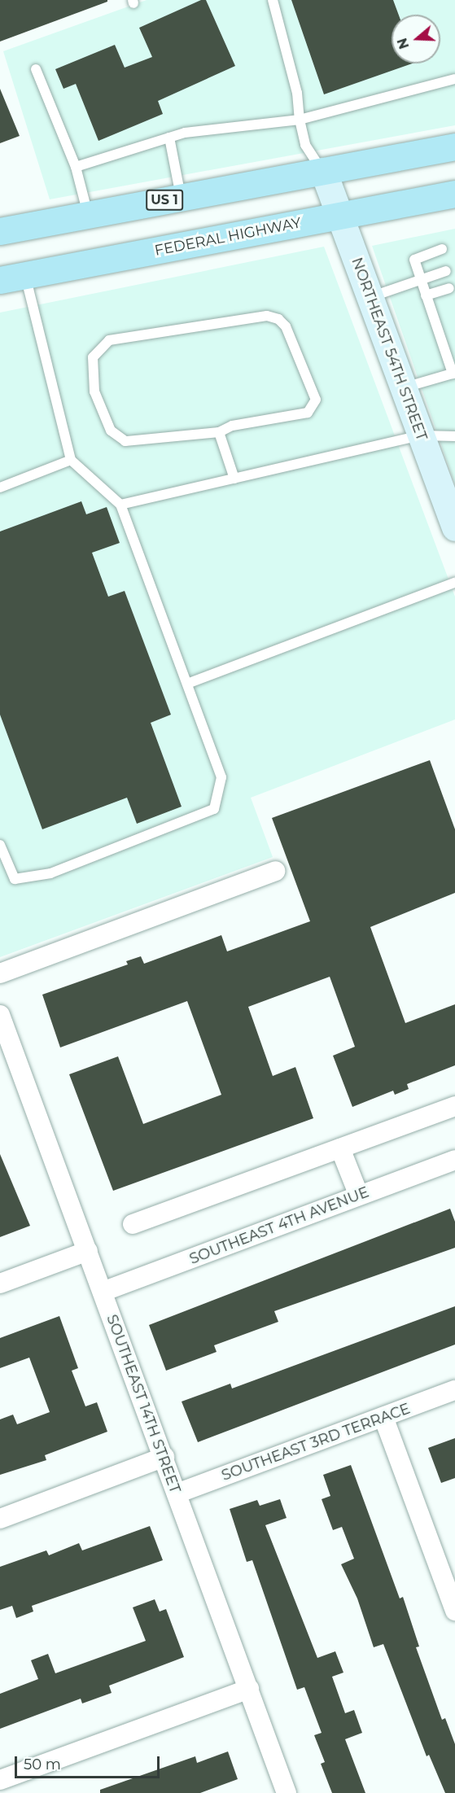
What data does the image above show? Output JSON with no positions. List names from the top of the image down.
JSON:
{
  "streets": {
    "main road": ["US 1", "FEDERAL HIGHWAY"],
    "street": [
      "NORTHEAST 54TH STREET",
      "SOUTHEAST 4TH AVENUE",
      "SOUTHEAST 14TH STREET",
      "SOUTHEAST 3RD TERRACE"
    ]
  },
  "crossings": [
    ["US 1", "NORTHEAST 54TH STREET"],
    ["FEDERAL HIGHWAY", "NORTHEAST 54TH STREET"],
    ["SOUTHEAST 4TH AVENUE", "SOUTHEAST 14TH STREET"],
    ["SOUTHEAST 14TH STREET", "SOUTHEAST 3RD TERRACE"]
  ],
  "scale_bar": "50 m",
  "north": "left"
}
